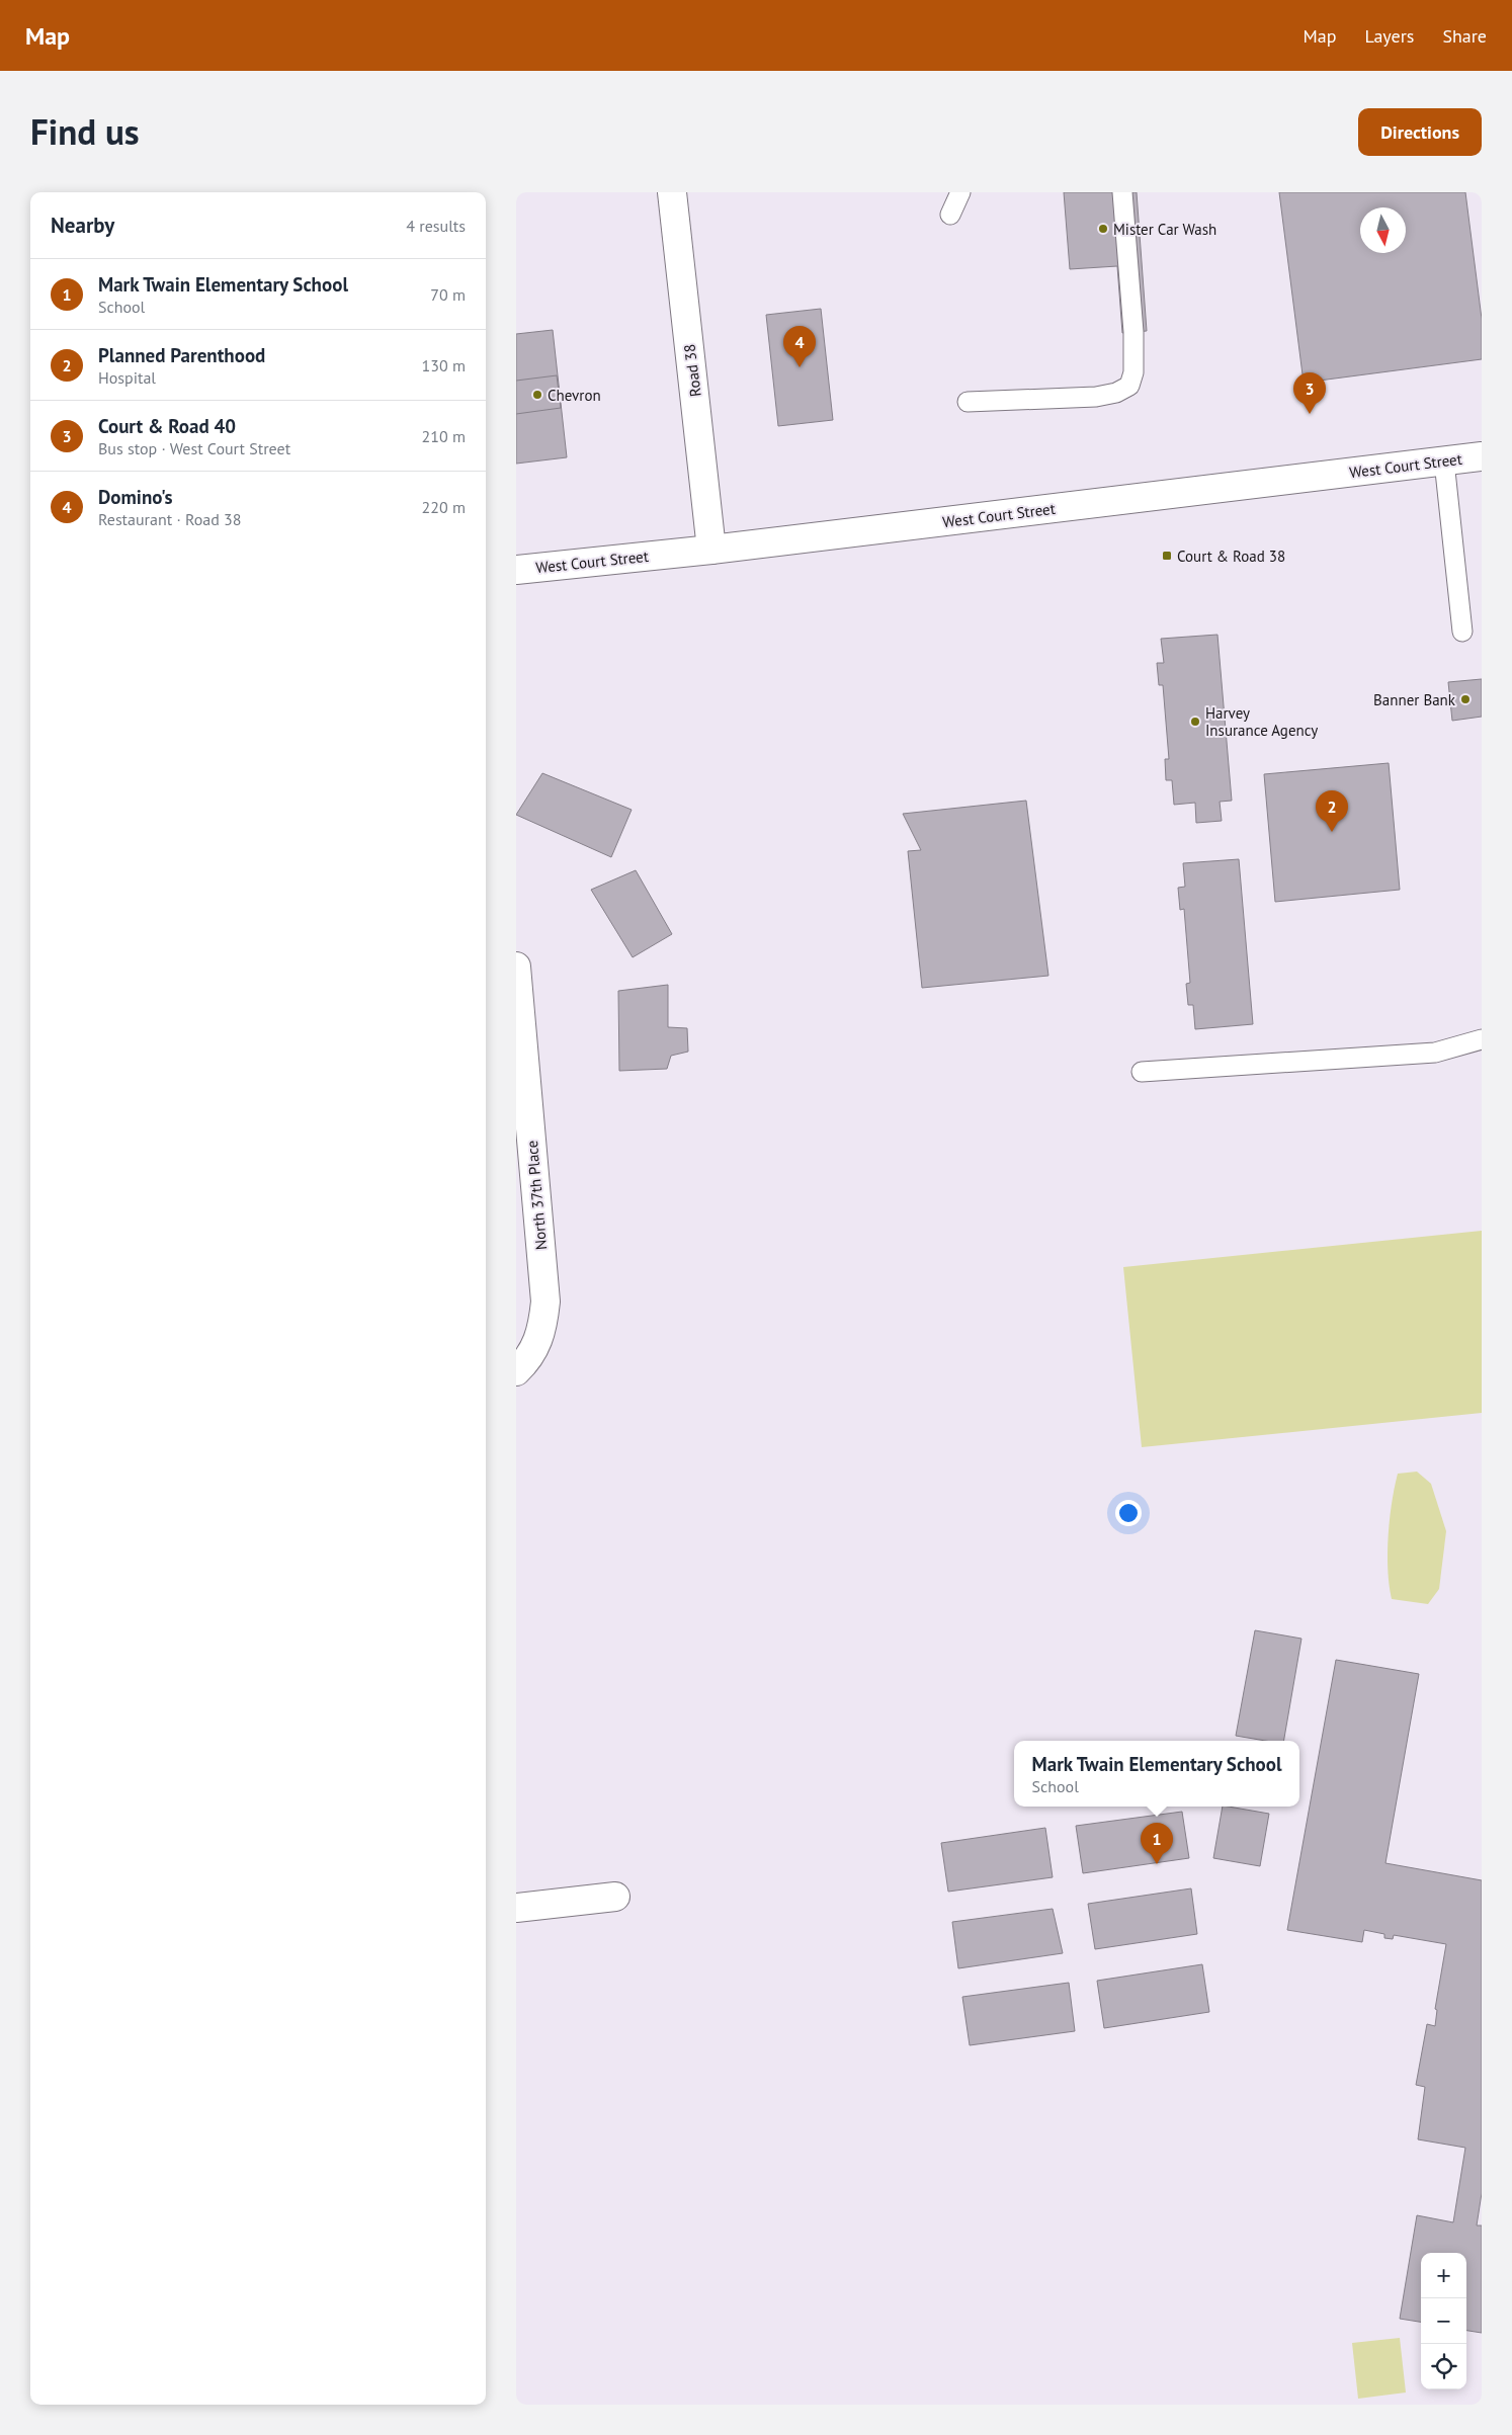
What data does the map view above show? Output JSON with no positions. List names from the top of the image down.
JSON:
{
  "streets": {
    "main road": ["Road 38", "West Court Street", "North 37th Place"]
  },
  "crossings": [
    ["Road 38", "West Court Street"]
  ],
  "places": {
    "other": [
      "Mister Car Wash",
      "Chevron",
      "Banner Bank",
      "Harvey Insurance Agency"
    ],
    "transit": ["Court & Road 38"]
  },
  "north": "bottom",
  "page": {
    "header": "Map",
    "nav": ["Map", "Layers", "Share"],
    "title": "Find us",
    "buttons": "Directions",
    "heading": ["Nearby", "4 results"],
    "list": [
      {
        "mark": "1",
        "name": "Mark Twain Elementary School",
        "note": "School",
        "value": "70 m"
      },
      {
        "mark": "2",
        "name": "Planned Parenthood",
        "note": "Hospital",
        "value": "130 m"
      },
      {
        "mark": "3",
        "name": "Court & Road 40",
        "note": "Bus stop · West Court Street",
        "value": "210 m"
      },
      {
        "mark": "4",
        "name": "Domino's",
        "note": "Restaurant · Road 38",
        "value": "220 m"
      }
    ],
    "pins": [
      "4",
      "3",
      "2",
      "1"
    ],
    "popup": ["Mark Twain Elementary School", "School"],
    "map_buttons": ["+", "−"]
  }
}
